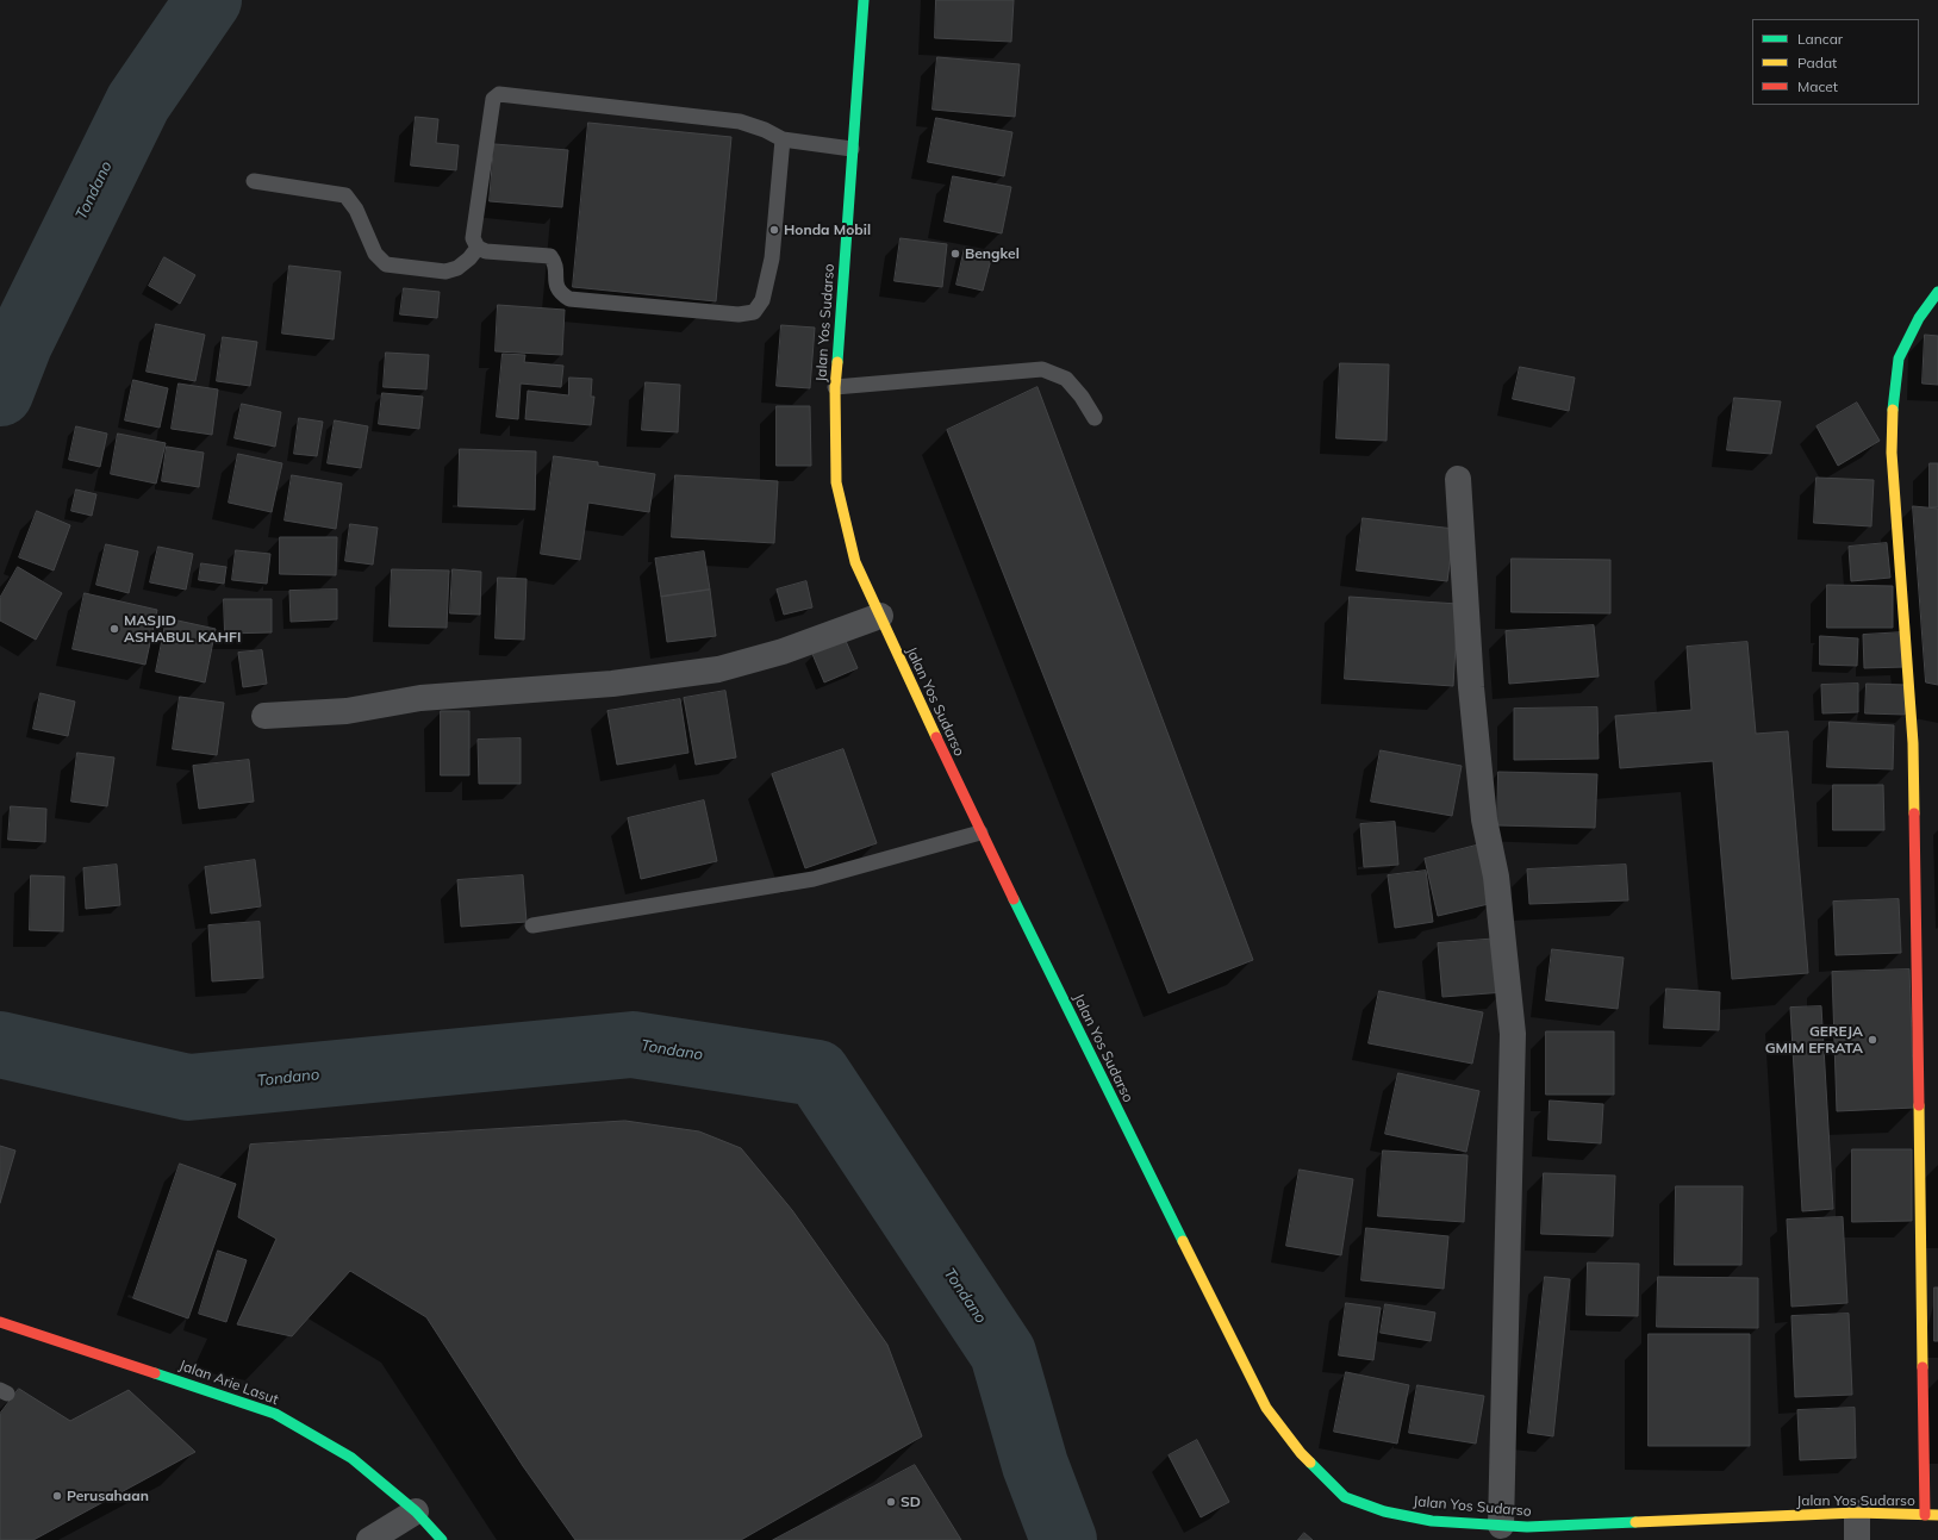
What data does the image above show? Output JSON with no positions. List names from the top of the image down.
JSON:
{
  "streets": {
    "main road": ["Jalan Yos Sudarso", "Jalan Arie Lasut"]
  },
  "water": ["Tondano"],
  "places": [
    "Honda Mobil",
    "Bengkel",
    "MASJID ASHABUL KAHFI",
    "GEREJA GMIM EFRATA",
    "Perusahaan",
    "SD"
  ],
  "legend": ["Lancar", "Padat", "Macet"]
}
